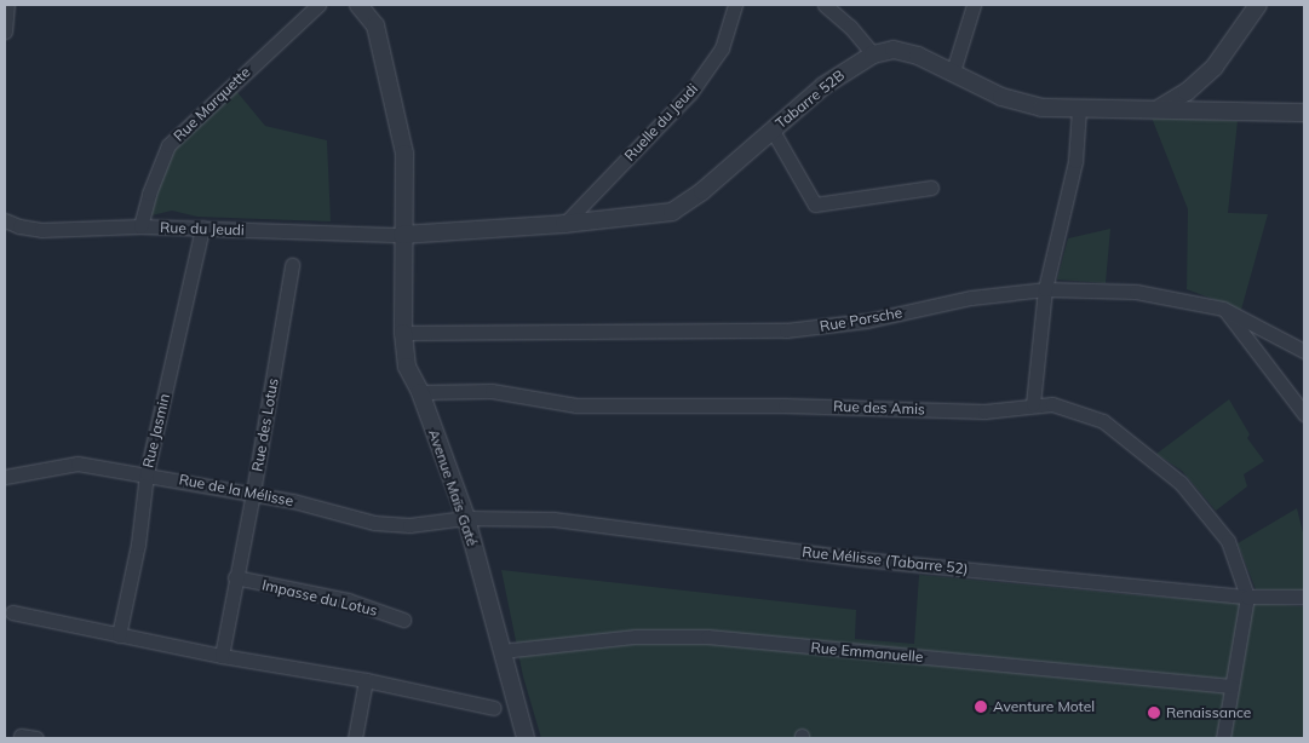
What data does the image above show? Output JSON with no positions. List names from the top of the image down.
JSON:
{
  "streets": {
    "street": [
      "Tabarre 52B",
      "Rue Marquette",
      "Ruelle du Jeudi",
      "Rue du Jeudi",
      "Rue Porsche",
      "Rue des Amis",
      "Rue des Lotus",
      "Rue Jasmin",
      "Avenue Maïs Gaté",
      "Rue de la Mélisse",
      "Rue Mélisse (Tabarre 52)",
      "Impasse du Lotus",
      "Rue Emmanuelle"
    ]
  },
  "crossings": [
    ["Tabarre 52B", "Ruelle du Jeudi"],
    ["Tabarre 52B", "Rue du Jeudi"],
    ["Tabarre 52B", "Avenue Maïs Gaté"],
    ["Rue Marquette", "Rue du Jeudi"],
    ["Rue du Jeudi", "Rue Jasmin"],
    ["Rue du Jeudi", "Avenue Maïs Gaté"],
    ["Rue Porsche", "Avenue Maïs Gaté"],
    ["Rue des Amis", "Avenue Maïs Gaté"],
    ["Rue des Amis", "Rue Mélisse (Tabarre 52)"],
    ["Rue des Lotus", "Rue de la Mélisse"],
    ["Rue des Lotus", "Impasse du Lotus"],
    ["Rue Jasmin", "Rue de la Mélisse"],
    ["Avenue Maïs Gaté", "Rue de la Mélisse"],
    ["Avenue Maïs Gaté", "Rue Mélisse (Tabarre 52)"],
    ["Avenue Maïs Gaté", "Rue Emmanuelle"],
    ["Rue de la Mélisse", "Rue Mélisse (Tabarre 52)"]
  ],
  "places": ["Aventure Motel", "Renaissance"]
}
